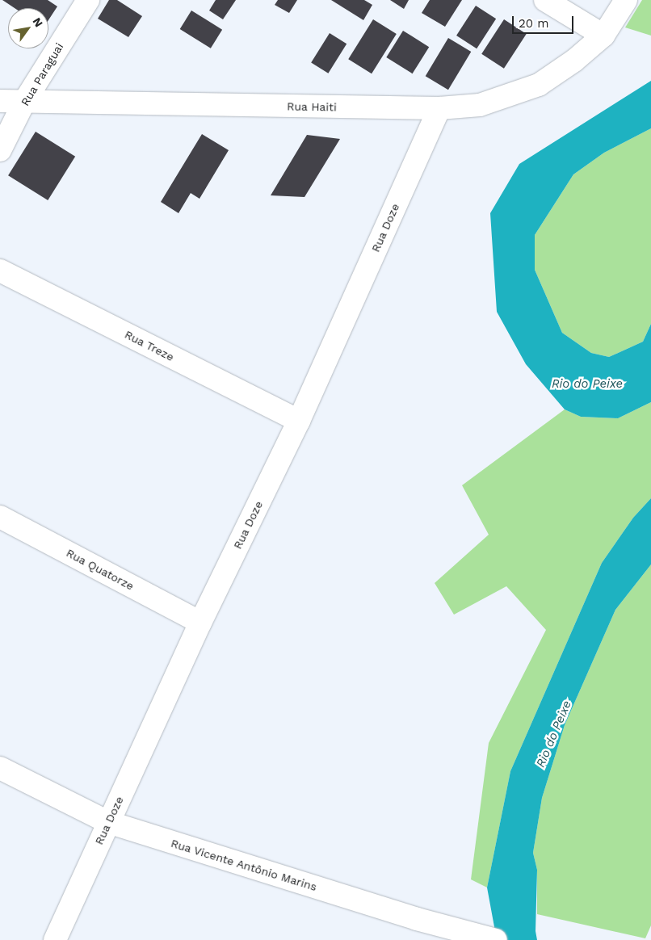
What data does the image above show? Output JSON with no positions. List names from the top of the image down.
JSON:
{
  "streets": {
    "street": [
      "Rua Paraguai",
      "Rua Haiti",
      "Rua Doze",
      "Rua Treze",
      "Rua Quatorze",
      "Rua Vicente Antônio Marins"
    ]
  },
  "crossings": [
    ["Rua Paraguai", "Rua Haiti"],
    ["Rua Haiti", "Rua Doze"],
    ["Rua Doze", "Rua Treze"],
    ["Rua Doze", "Rua Quatorze"],
    ["Rua Doze", "Rua Vicente Antônio Marins"]
  ],
  "water": ["Rio do Peixe"],
  "scale_bar": "20 m",
  "north": "top right"
}
